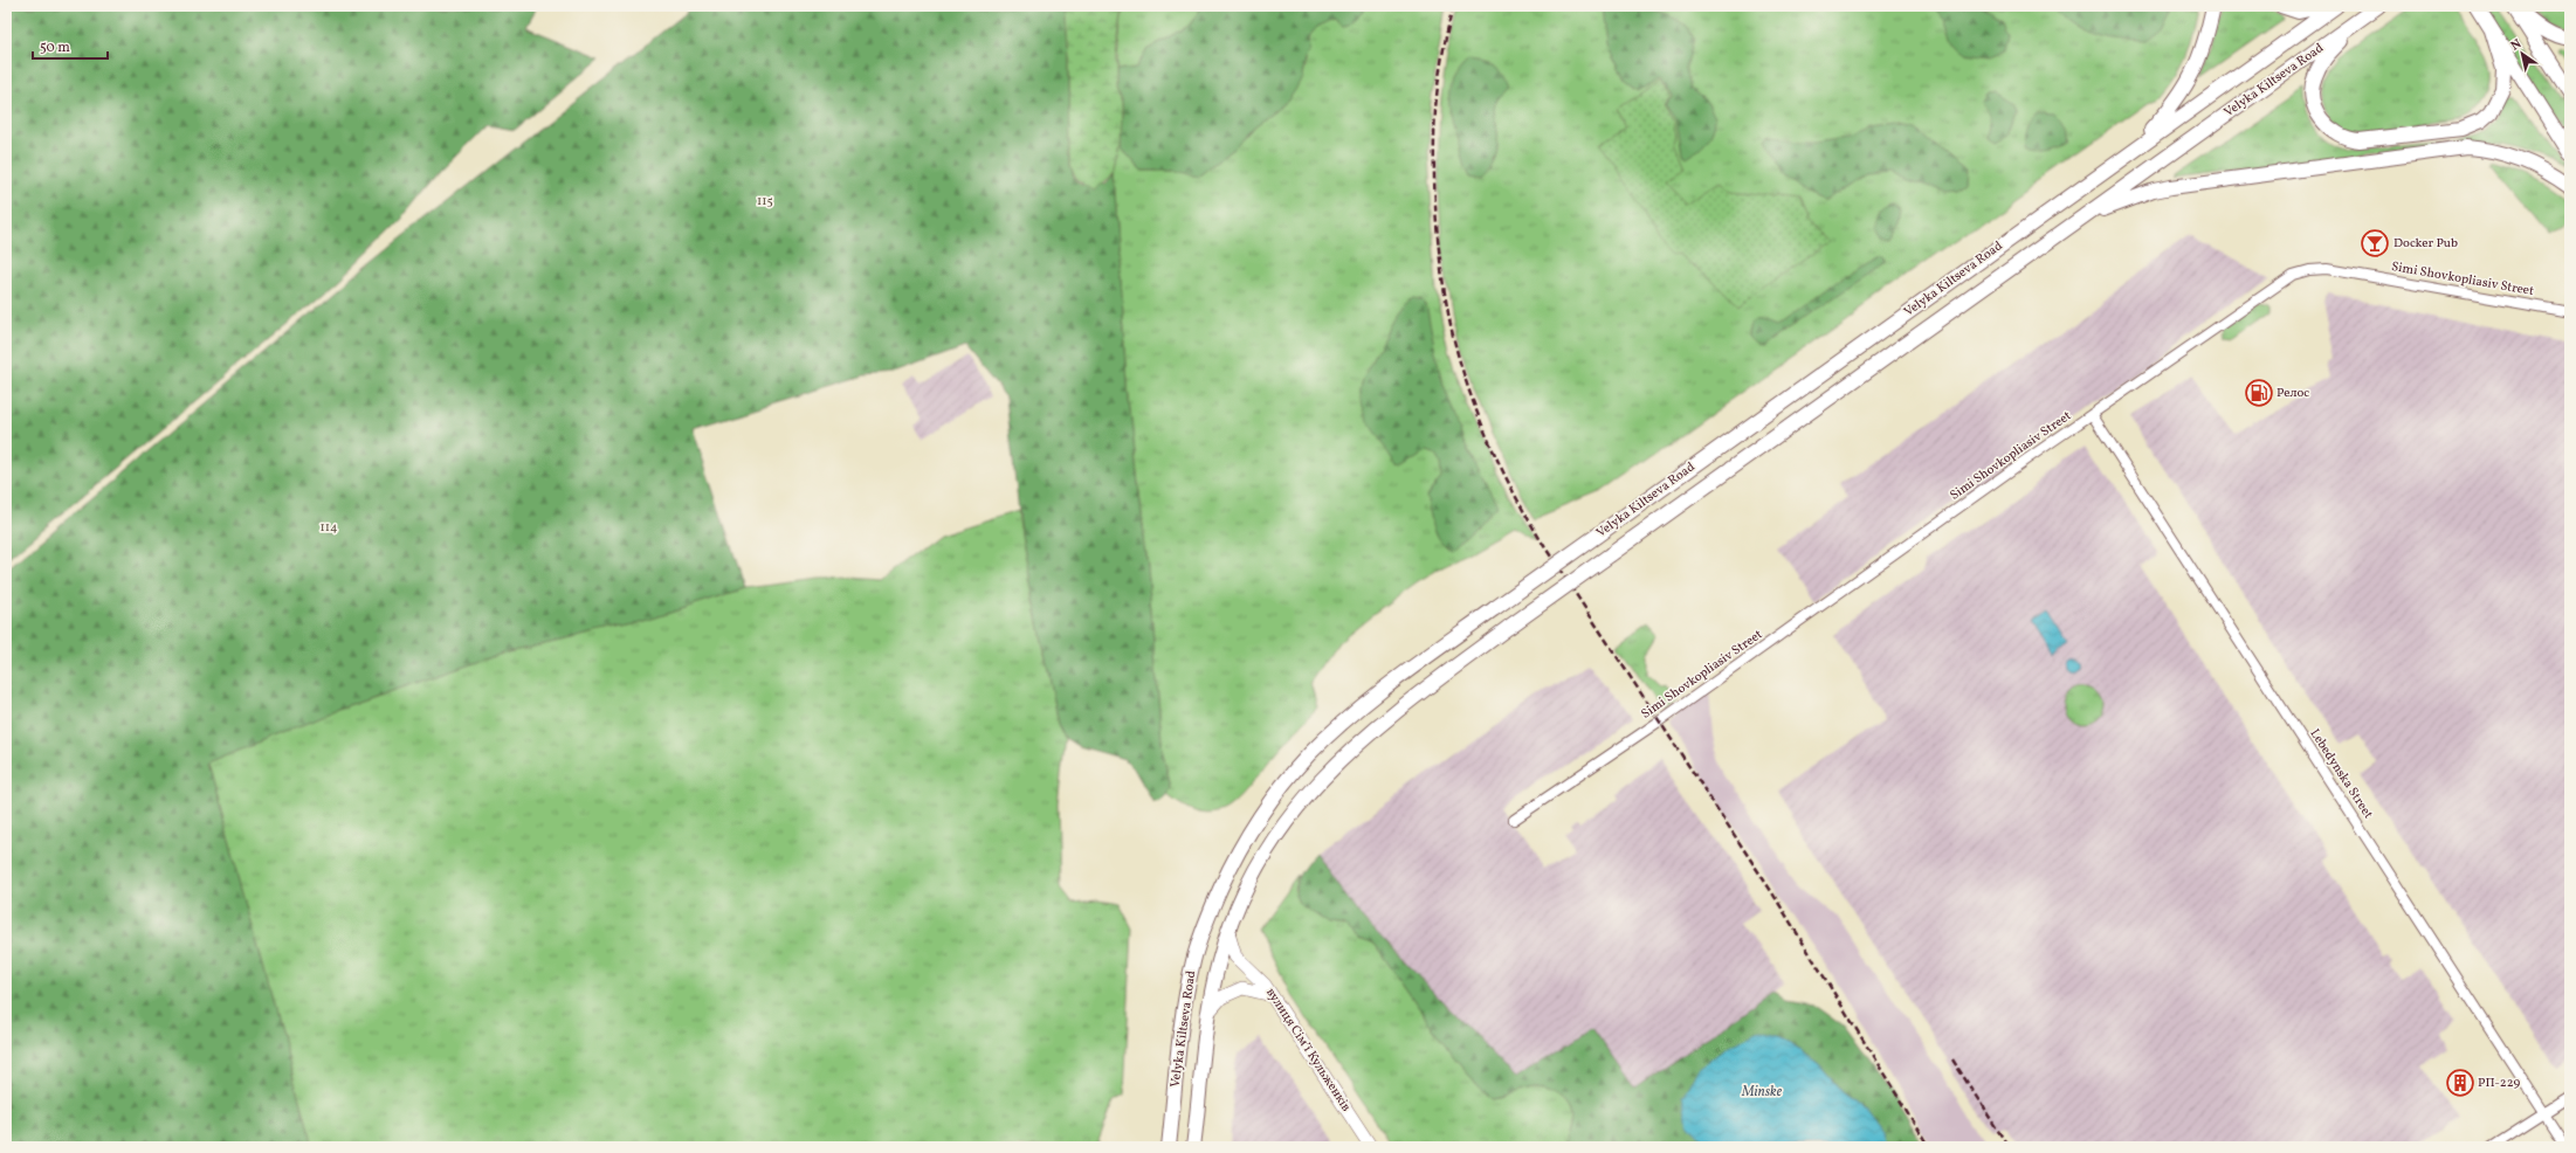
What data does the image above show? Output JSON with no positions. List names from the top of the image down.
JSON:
{
  "streets": {
    "main road": ["Velyka Kiltseva Road", "вулиця Сімʼї Кульженків"],
    "street": ["Simi Shovkopliasiv Street", "Lebedynska Street"]
  },
  "crossings": [
    ["Velyka Kiltseva Road", "вулиця Сімʼї Кульженків"],
    ["Simi Shovkopliasiv Street", "Lebedynska Street"]
  ],
  "water": ["Minske"],
  "parks": ["115", "114"],
  "places": {
    "bar": ["Docker Pub"],
    "fuel station": ["Релос"],
    "building": ["РП-229"]
  },
  "scale_bar": "50 m",
  "north": "top left"
}
